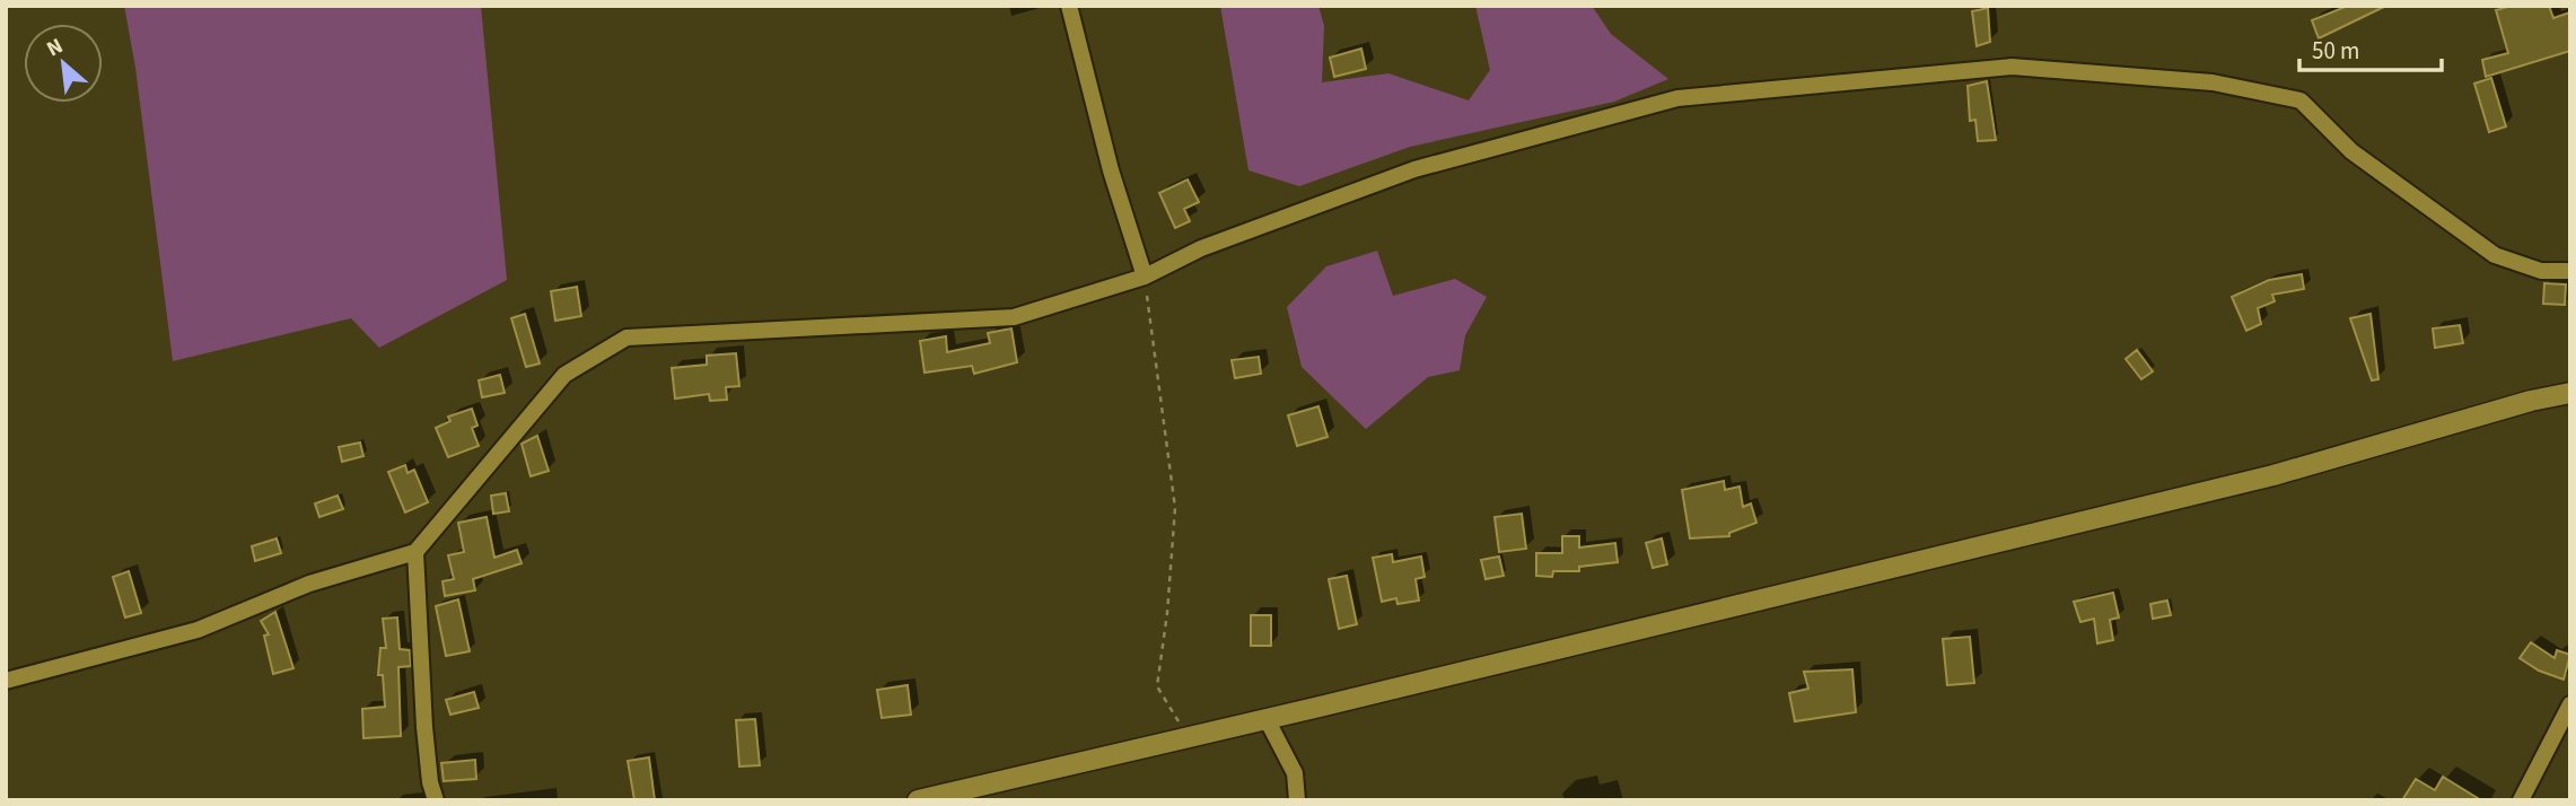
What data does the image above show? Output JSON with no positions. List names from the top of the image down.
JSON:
{
  "scale_bar": "50 m",
  "north": "top left"
}
